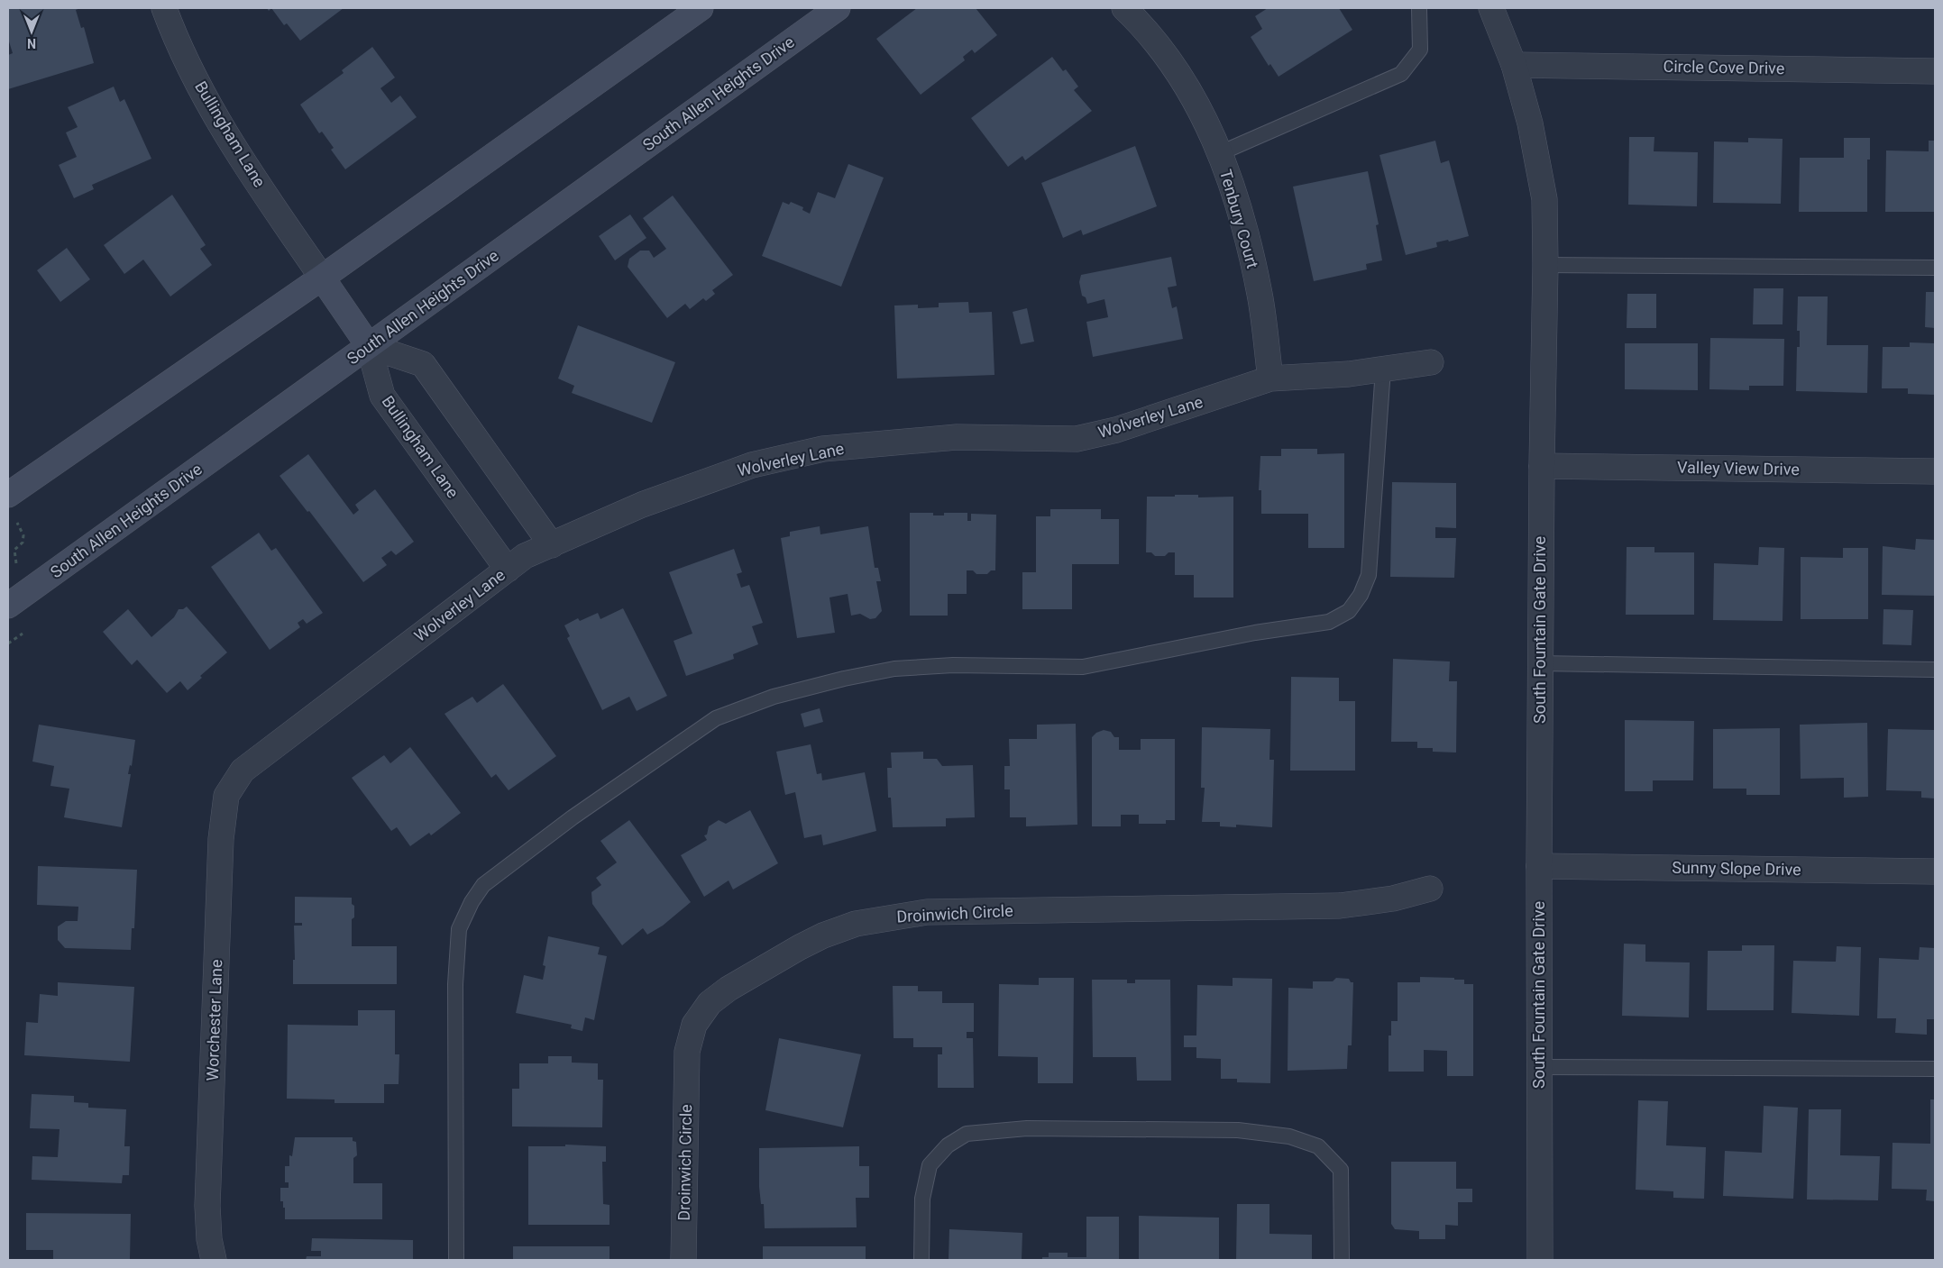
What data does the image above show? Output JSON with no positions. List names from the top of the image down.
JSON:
{
  "streets": {
    "main road": ["South Allen Heights Drive"],
    "street": [
      "Circle Cove Drive",
      "Bullingham Lane",
      "Tenbury Court",
      "Wolverley Lane",
      "Valley View Drive",
      "South Fountain Gate Drive",
      "Sunny Slope Drive",
      "Droinwich Circle",
      "Worchester Lane"
    ]
  },
  "crossings": [
    ["Circle Cove Drive", "South Fountain Gate Drive"],
    ["South Allen Heights Drive", "Bullingham Lane"],
    ["Bullingham Lane", "Wolverley Lane"],
    ["Tenbury Court", "Wolverley Lane"],
    ["Wolverley Lane", "Worchester Lane"],
    ["Valley View Drive", "South Fountain Gate Drive"],
    ["South Fountain Gate Drive", "Sunny Slope Drive"]
  ],
  "north": "bottom"
}
